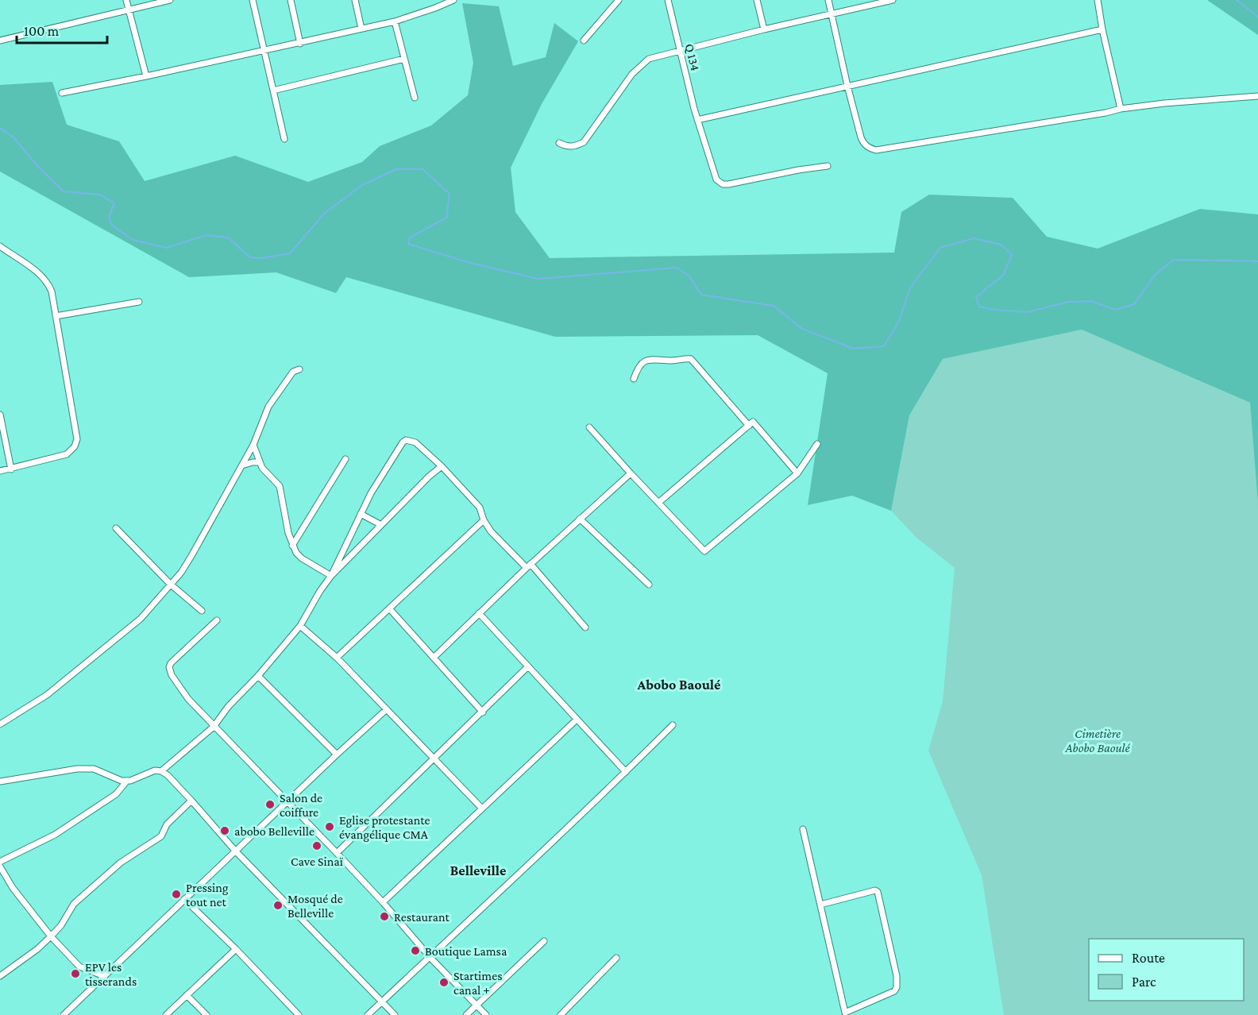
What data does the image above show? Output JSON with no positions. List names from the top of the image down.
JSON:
{
  "streets": {
    "street": ["Q 134"]
  },
  "districts": ["Abobo Baoulé", "Belleville"],
  "parks": ["Cimetière Abobo Baoulé"],
  "places": [
    "Salon de coiffure",
    "Eglise protestante évangélique CMA",
    "abobo Belleville",
    "Cave Sinaï",
    "Pressing tout net",
    "Mosqué de Belleville",
    "Restaurant",
    "Boutique Lamsa",
    "EPV les tisserands",
    "Startimes canal +"
  ],
  "legend": ["Route", "Parc"],
  "scale_bar": "100 m"
}
